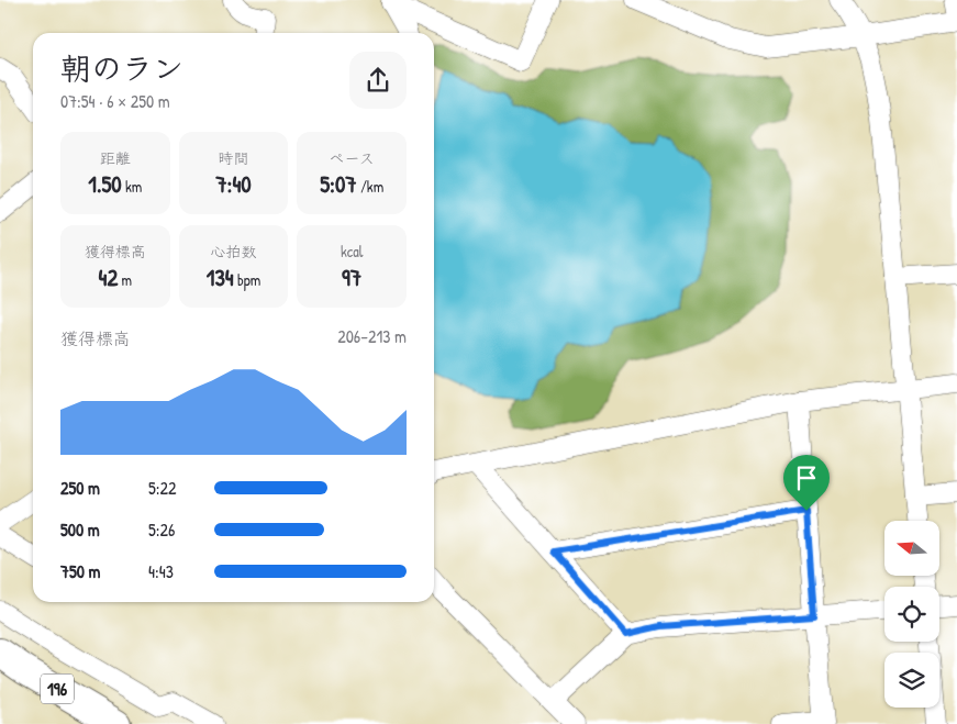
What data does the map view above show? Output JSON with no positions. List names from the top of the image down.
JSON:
{
  "streets": {
    "highway": ["196"]
  },
  "north": "left",
  "page": {
    "heading": ["朝のラン", "07:54 · 6 × 250 m"],
    "stats": [
      ["距離", "1.50 km"],
      ["時間", "7:40"],
      ["ペース", "5:07 /km"],
      ["獲得標高", "42 m"],
      ["心拍数", "134 bpm"],
      ["kcal", "97"]
    ],
    "chart": ["獲得標高", "206–213 m"],
    "list": [
      {
        "name": "250 m",
        "note": "5:22"
      },
      {
        "name": "500 m",
        "note": "5:26"
      },
      {
        "name": "750 m",
        "note": "4:43"
      }
    ]
  }
}
